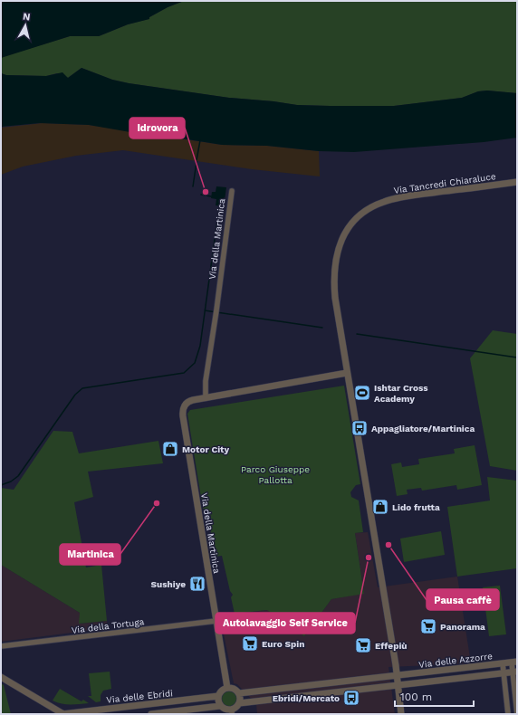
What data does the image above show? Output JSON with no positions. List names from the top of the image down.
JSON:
{
  "streets": {
    "street": [
      "Via Tancredi Chiaraluce",
      "Via della Martinica",
      "Via della Tortuga",
      "Via delle Azzorre",
      "Via delle Ebridi"
    ]
  },
  "crossings": [
    ["Via Tancredi Chiaraluce", "Via della Martinica"],
    ["Via Tancredi Chiaraluce", "Via delle Azzorre"],
    ["Via della Martinica", "Via della Tortuga"],
    ["Via della Martinica", "Via delle Ebridi"]
  ],
  "parks": ["Parco Giuseppe Pallotta"],
  "places": {
    "other": [
      "Idrovora",
      "Martinica",
      "Pausa caffè",
      "Autolavaggio Self Service"
    ],
    "sports": ["Ishtar Cross Academy"],
    "bus stop": ["Appagliatore/Martinica", "Ebridi/Mercato"],
    "shop": ["Motor City", "Lido frutta"],
    "restaurant": ["Sushiye"],
    "supermarket": ["Panorama", "Euro Spin", "Effepiù"]
  },
  "scale_bar": "100 m",
  "north": "top"
}
